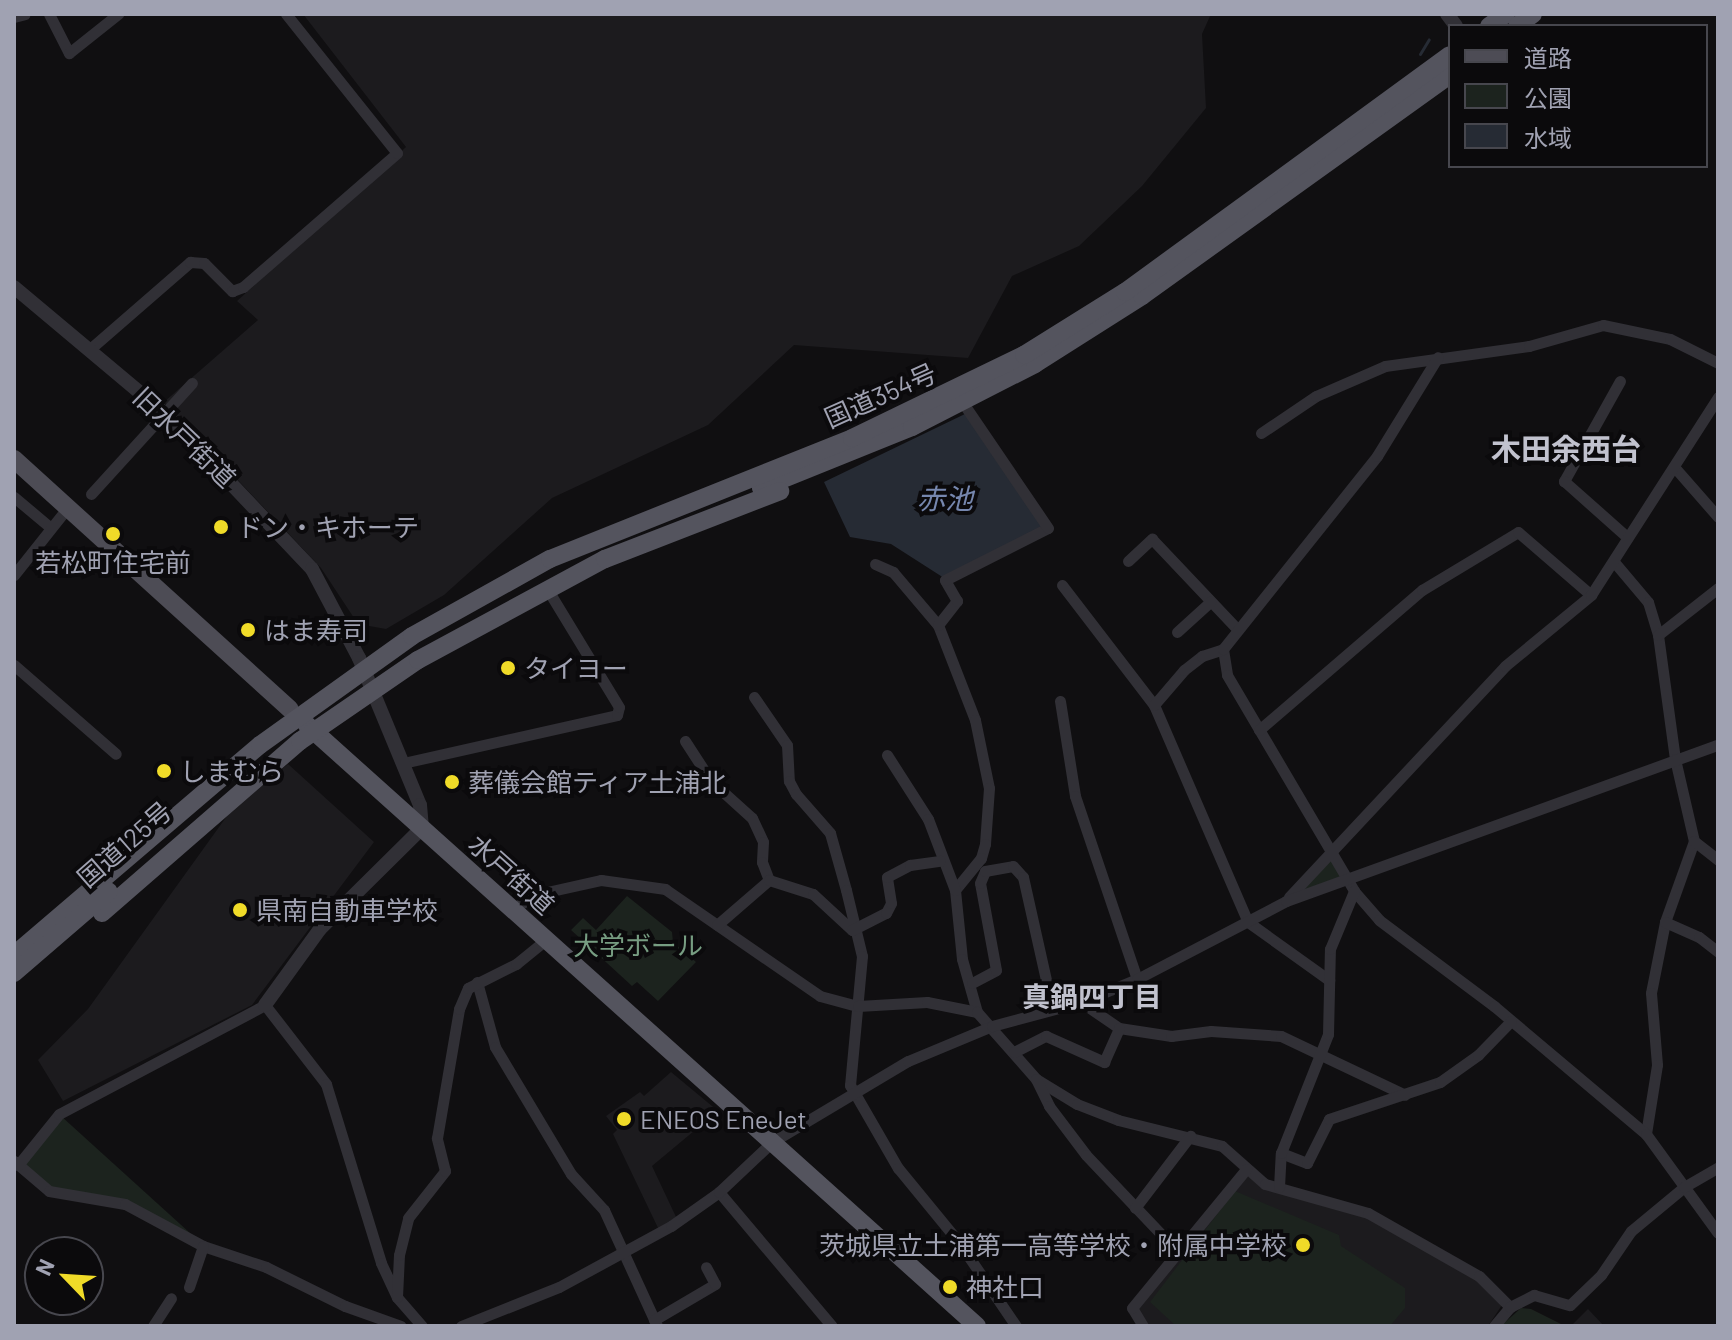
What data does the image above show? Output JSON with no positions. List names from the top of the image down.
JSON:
{
  "streets": {
    "highway": ["国道354号", "国道125号", "水戸街道"],
    "street": ["旧水戸街道"]
  },
  "crossings": [
    ["国道354号", "国道125号"],
    ["国道354号", "水戸街道"],
    ["旧水戸街道", "水戸街道"],
    ["国道125号", "水戸街道"]
  ],
  "districts": ["木田余西台", "真鍋四丁目"],
  "water": ["赤池"],
  "parks": ["大学ボール"],
  "places": [
    "ドン・キホーテ",
    "若松町住宅前",
    "はま寿司",
    "タイヨー",
    "しまむら",
    "葬儀会館ティア土浦北",
    "県南自動車学校",
    "ENEOS EneJet",
    "茨城県立土浦第一高等学校・附属中学校",
    "神社口"
  ],
  "legend": ["道路", "公園", "水域"],
  "north": "top left"
}
